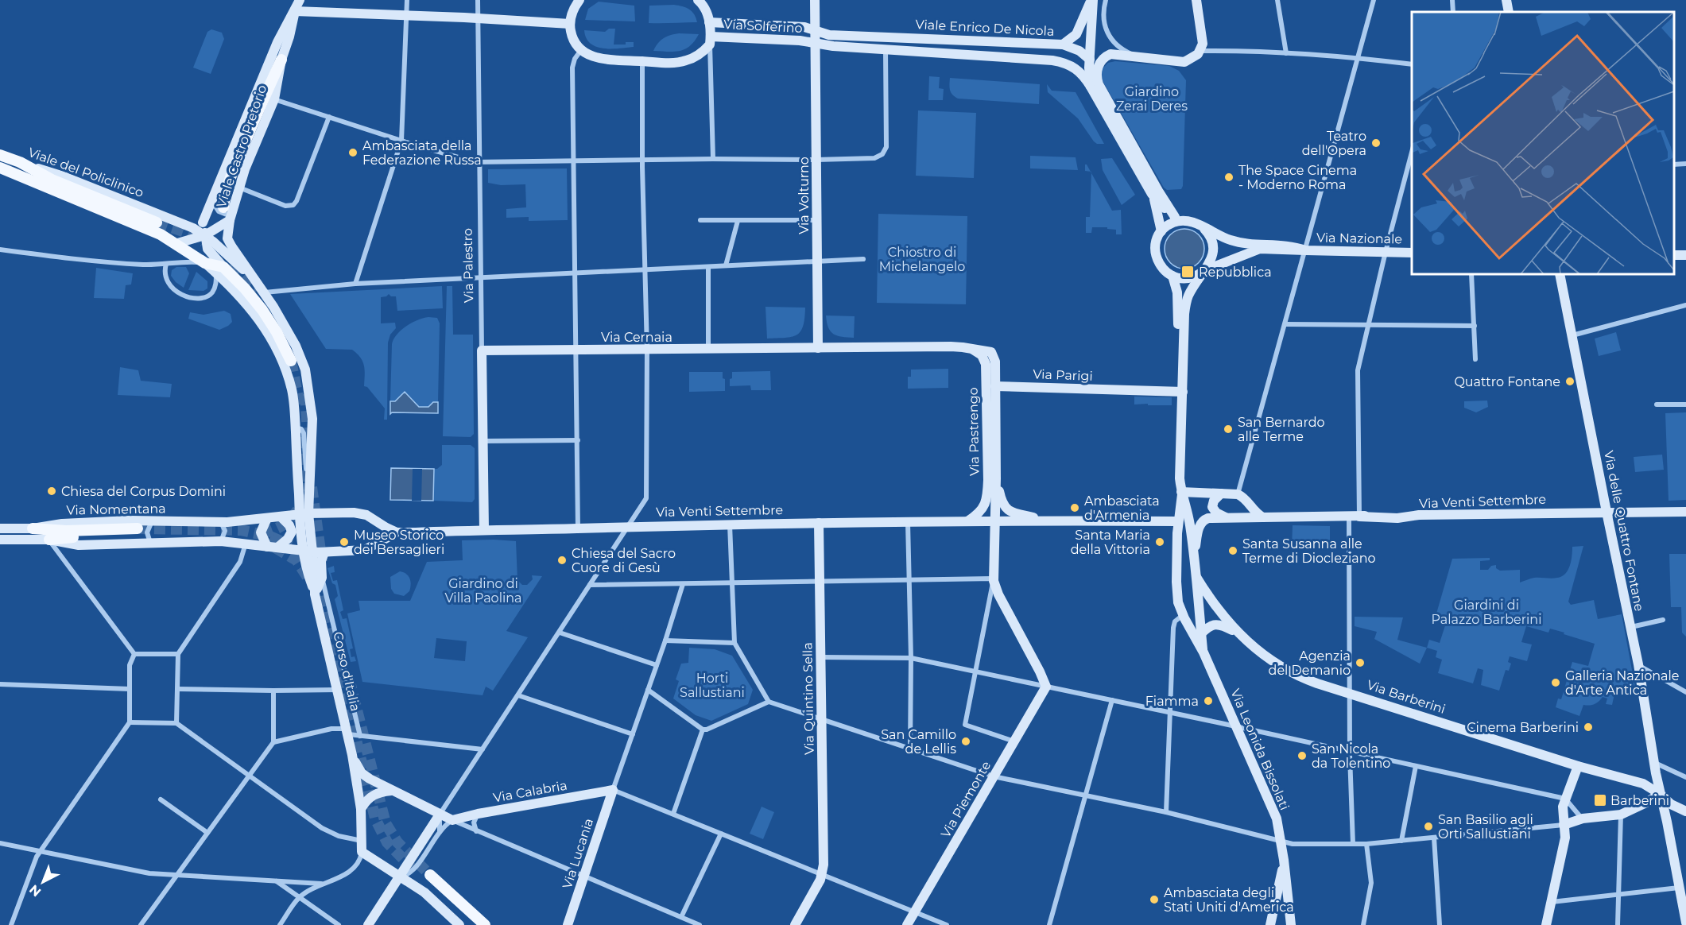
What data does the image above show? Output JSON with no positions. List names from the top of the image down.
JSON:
{
  "streets": {
    "main road": ["Viale del Policlinico"],
    "street": [
      "Via Solferino",
      "Viale Enrico De Nicola",
      "Viale Castro Pretorio",
      "Via Volturno",
      "Via Nazionale",
      "Via Palestro",
      "Via Cernaia",
      "Via Parigi",
      "Via Pastrengo",
      "Via Venti Settembre",
      "Via Nomentana",
      "Via delle Quattro Fontane",
      "Corso d'Italia",
      "Via Barberini",
      "Via Quintino Sella",
      "Via Leonida Bissolati",
      "Via Calabria",
      "Via Piemonte",
      "Via Lucania"
    ]
  },
  "crossings": [
    ["Via Solferino", "Viale Enrico De Nicola"],
    ["Via Solferino", "Via Volturno"],
    ["Viale Castro Pretorio", "Viale del Policlinico"],
    ["Viale del Policlinico", "Via Venti Settembre"],
    ["Viale del Policlinico", "Corso d'Italia"],
    ["Via Volturno", "Via Cernaia"],
    ["Via Palestro", "Via Cernaia"],
    ["Via Palestro", "Via Venti Settembre"],
    ["Via Parigi", "Via Pastrengo"],
    ["Via Pastrengo", "Via Venti Settembre"],
    ["Via Venti Settembre", "Via Nomentana"],
    ["Via Venti Settembre", "Via delle Quattro Fontane"],
    ["Via Venti Settembre", "Corso d'Italia"],
    ["Via Venti Settembre", "Via Quintino Sella"],
    ["Via delle Quattro Fontane", "Via Barberini"],
    ["Corso d'Italia", "Via Calabria"],
    ["Via Calabria", "Via Lucania"]
  ],
  "parks": [
    "Giardino Zerai Deres",
    "Chiostro di Michelangelo",
    "Giardino di Villa Paolina",
    "Giardini di Palazzo Barberini",
    "Horti Sallustiani"
  ],
  "places": {
    "other": [
      "Teatro dell'Opera",
      "Ambasciata della Federazione Russa",
      "The Space Cinema - Moderno Roma",
      "Quattro Fontane",
      "San Bernardo alle Terme",
      "Chiesa del Corpus Domini",
      "Ambasciata d'Armenia",
      "Museo Storico dei Bersaglieri",
      "Santa Maria della Vittoria",
      "Santa Susanna alle Terme di Diocleziano",
      "Chiesa del Sacro Cuore di Gesù",
      "Agenzia del Demanio",
      "Galleria Nazionale d'Arte Antica",
      "Fiamma",
      "Cinema Barberini",
      "San Camillo de Lellis",
      "San Nicola da Tolentino",
      "San Basilio agli Orti Sallustiani",
      "Ambasciata degli Stati Uniti d'America"
    ],
    "transit": ["Repubblica", "Barberini"]
  },
  "north": "bottom left"
}
